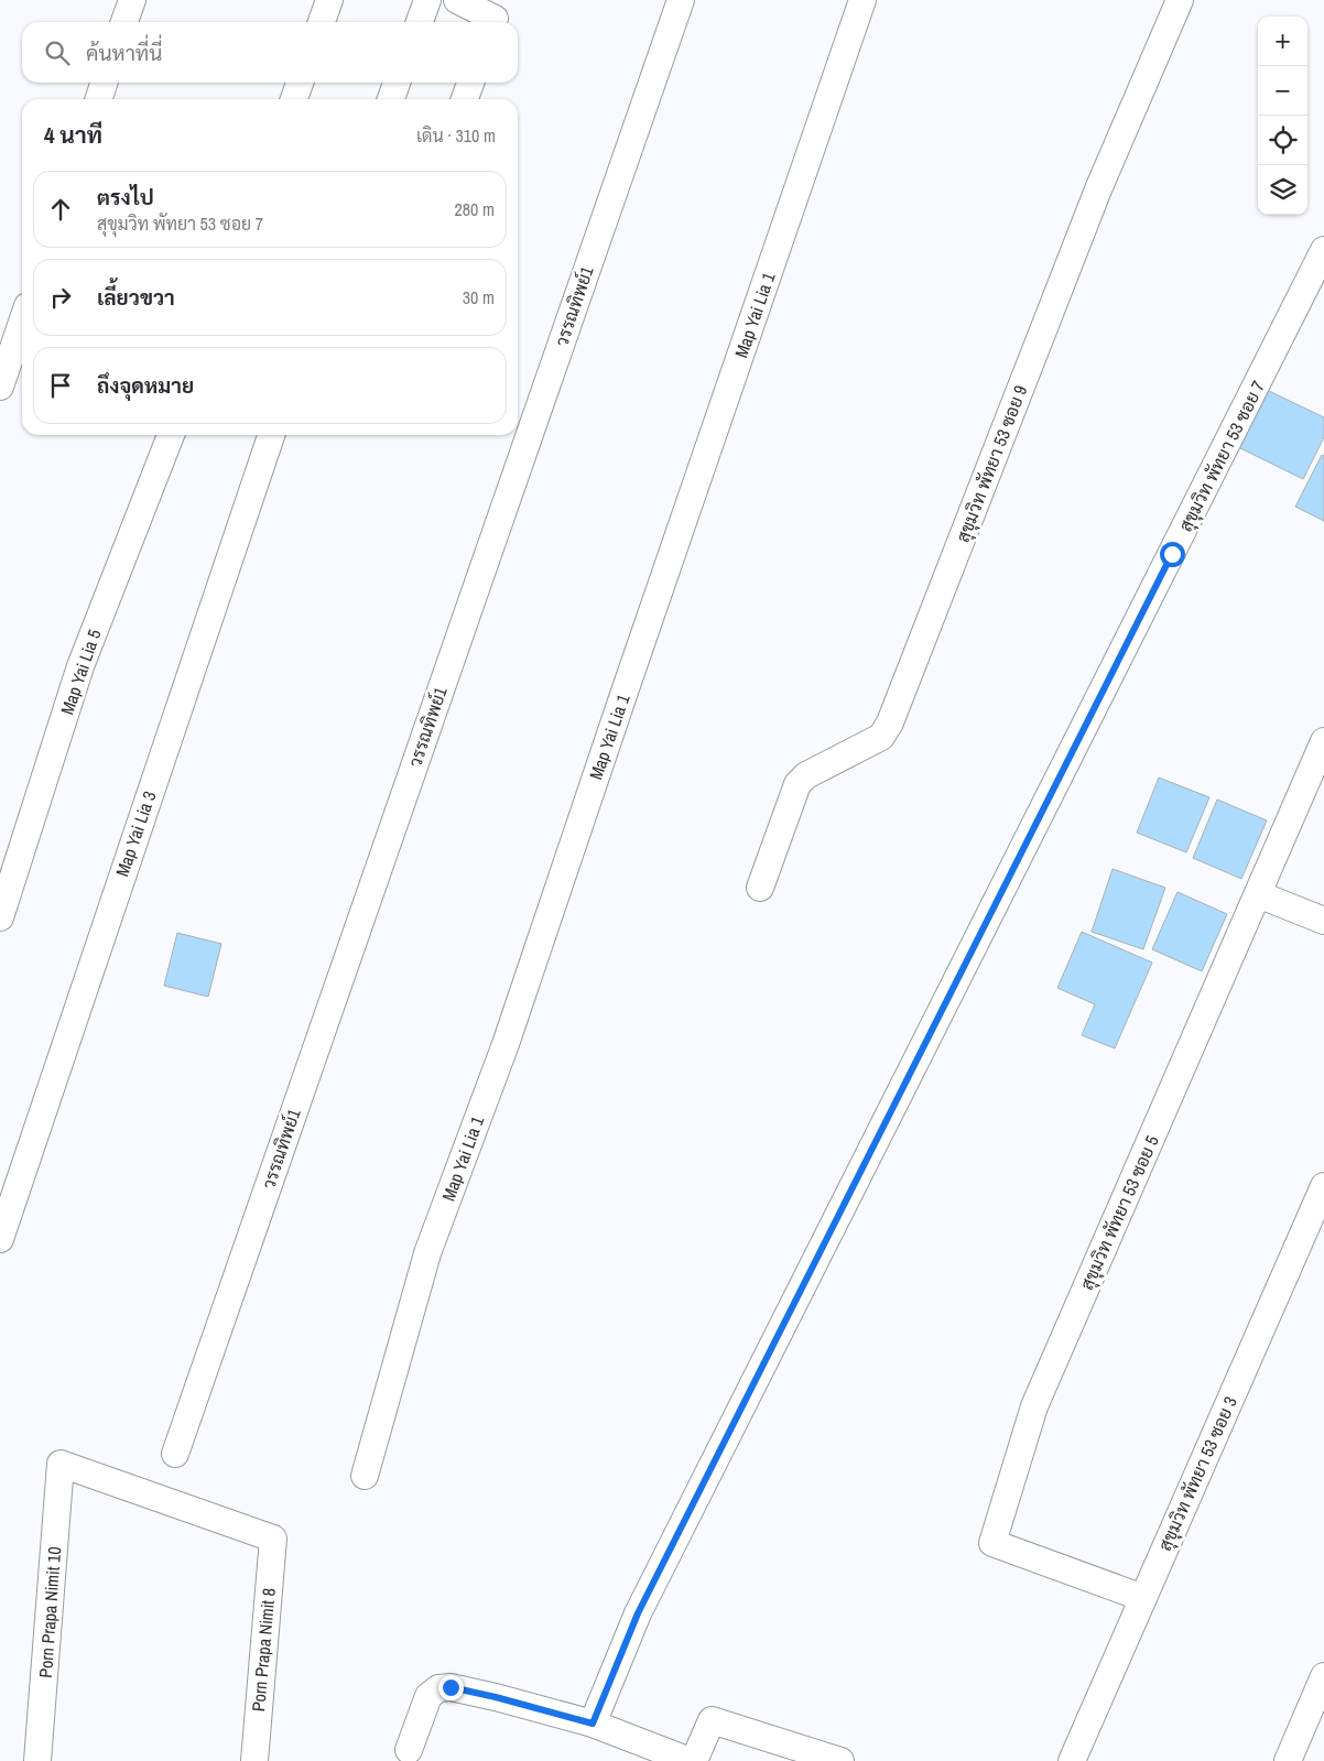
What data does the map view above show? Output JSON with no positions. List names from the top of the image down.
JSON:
{
  "streets": {
    "street": [
      "วรรณทิพย์1",
      "Map Yai Lia 1",
      "สุขุมวิท พัทยา 53 ซอย 7",
      "สุขุมวิท พัทยา 53 ซอย 9",
      "Map Yai Lia 5",
      "Map Yai Lia 3",
      "สุขุมวิท พัทยา 53 ซอย 5",
      "สุขุมวิท พัทยา 53 ซอย 3",
      "Porn Prapa Nimit 10",
      "Porn Prapa Nimit 8"
    ]
  },
  "crossings": [
    ["สุขุมวิท พัทยา 53 ซอย 5", "สุขุมวิท พัทยา 53 ซอย 3"],
    ["Porn Prapa Nimit 10", "Porn Prapa Nimit 8"]
  ],
  "page": {
    "map_buttons": ["+", "−"],
    "search": "ค้นหาที่นี่",
    "heading": ["4 นาที", "เดิน · 310 m"],
    "list": [
      ["ตรงไป", "สุขุมวิท พัทยา 53 ซอย 7", "280 m"],
      ["เลี้ยวขวา", "30 m"],
      "ถึงจุดหมาย"
    ]
  }
}
